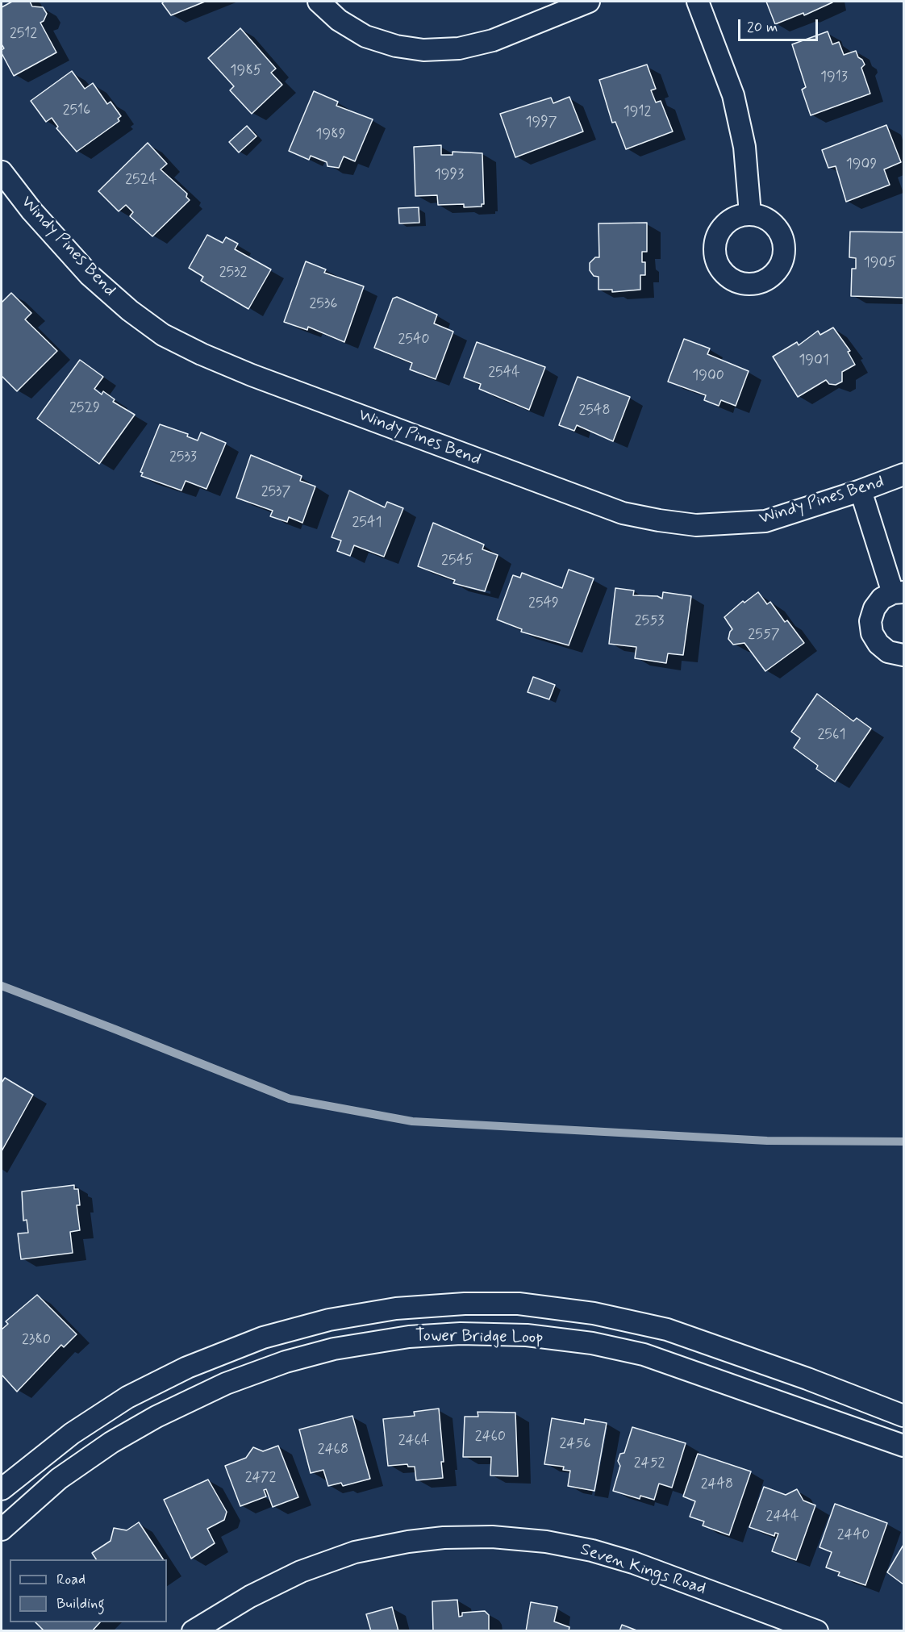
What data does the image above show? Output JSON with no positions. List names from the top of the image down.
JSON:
{
  "streets": {
    "street": ["Windy Pines Bend", "Tower Bridge Loop", "Seven Kings Road"]
  },
  "house_numbers": [
    "2512",
    "1985",
    "1913",
    "2516",
    "1912",
    "1997",
    "1989",
    "1909",
    "1993",
    "2524",
    "1905",
    "2532",
    "2536",
    "2540",
    "1901",
    "2544",
    "1900",
    "2529",
    "2548",
    "2533",
    "2537",
    "2541",
    "2545",
    "2549",
    "2553",
    "2557",
    "2561",
    "2380",
    "2460",
    "2464",
    "2456",
    "2468",
    "2452",
    "2472",
    "2448",
    "2444",
    "2440"
  ],
  "legend": ["Road", "Building"],
  "scale_bar": "20 m"
}
